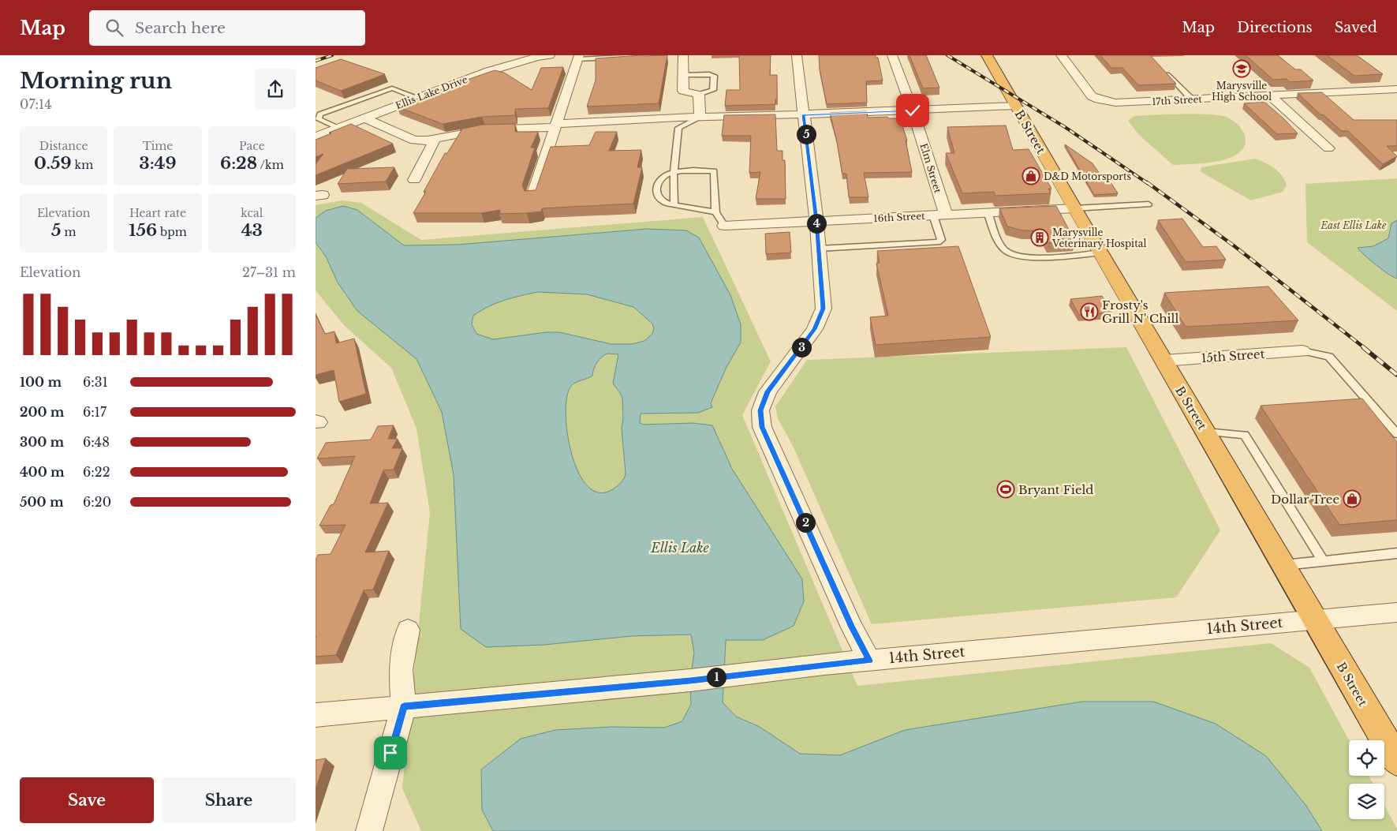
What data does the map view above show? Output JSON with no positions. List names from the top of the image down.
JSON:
{
  "streets": {
    "highway": ["B Street"],
    "street": [
      "Ellis Lake Drive",
      "17th Street",
      "Elm Street",
      "16th Street",
      "15th Street",
      "14th Street"
    ]
  },
  "crossings": [
    ["B Street", "16th Street"],
    ["B Street", "15th Street"],
    ["B Street", "14th Street"],
    ["Elm Street", "16th Street"]
  ],
  "water": ["Ellis Lake"],
  "parks": ["East Ellis Lake"],
  "places": {
    "school or university": ["Marysville High School"],
    "shop": ["D&D Motorsports", "Dollar Tree"],
    "building": ["Marysville Veterinary Hospital"],
    "restaurant": ["Frosty's Grill N' Chill"],
    "sports": ["Bryant Field"]
  },
  "page": {
    "header": "Map",
    "search": "Search here",
    "nav": ["Map", "Directions", "Saved"],
    "heading": ["Morning run", "07:14"],
    "stats": [
      ["Distance", "0.59 km"],
      ["Time", "3:49"],
      ["Pace", "6:28 /km"],
      ["Elevation", "5 m"],
      ["Heart rate", "156 bpm"],
      ["kcal", "43"]
    ],
    "pins": [
      "5",
      "4",
      "3",
      "2",
      "1"
    ],
    "chart": ["Elevation", "27–31 m"],
    "list": [
      {
        "name": "100 m",
        "note": "6:31"
      },
      {
        "name": "200 m",
        "note": "6:17"
      },
      {
        "name": "300 m",
        "note": "6:48"
      },
      {
        "name": "400 m",
        "note": "6:22"
      },
      {
        "name": "500 m",
        "note": "6:20"
      }
    ],
    "buttons": ["Save", "Share"]
  }
}
